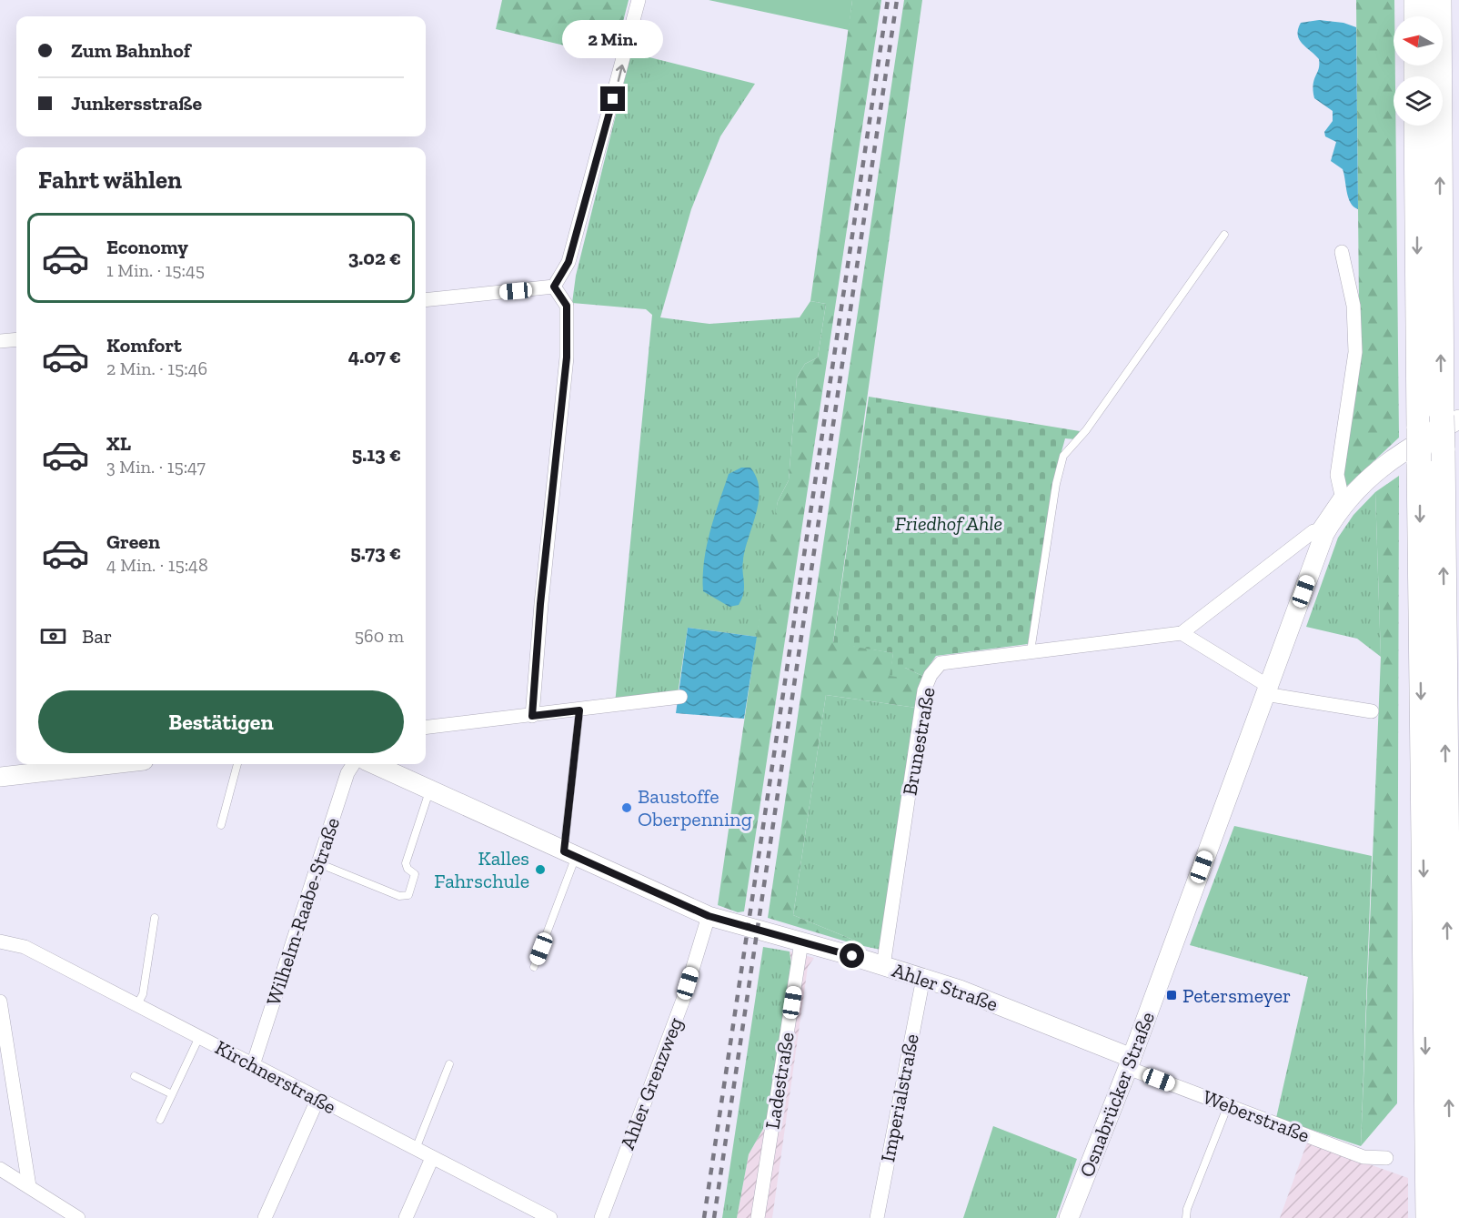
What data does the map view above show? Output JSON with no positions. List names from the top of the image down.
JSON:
{
  "streets": {
    "main road": ["Ahler Straße", "Osnabrücker Straße"],
    "street": [
      "Brunestraße",
      "Wilhelm-Raabe-Straße",
      "Kirchnerstraße",
      "Ladestraße",
      "Ahler Grenzweg",
      "Imperialstraße",
      "Weberstraße"
    ]
  },
  "crossings": [
    ["Brunestraße", "Ahler Straße"],
    ["Wilhelm-Raabe-Straße", "Kirchnerstraße"],
    ["Ahler Straße", "Ladestraße"],
    ["Ahler Straße", "Ahler Grenzweg"],
    ["Ahler Straße", "Osnabrücker Straße"],
    ["Ahler Straße", "Imperialstraße"],
    ["Ahler Straße", "Weberstraße"],
    ["Osnabrücker Straße", "Weberstraße"]
  ],
  "parks": ["Friedhof Ahle"],
  "places": {
    "other": ["Baustoffe Oberpenning", "Kalles Fahrschule"],
    "transit": ["Petersmeyer"]
  },
  "north": "left",
  "page": {
    "banner": ["Zum Bahnhof", "Junkersstraße"],
    "bubble": "2 Min.",
    "heading": "Fahrt wählen",
    "list": [
      {
        "name": "Economy",
        "note": "1 Min. · 15:45",
        "value": "3.02 €"
      },
      {
        "name": "Komfort",
        "note": "2 Min. · 15:46",
        "value": "4.07 €"
      },
      {
        "name": "XL",
        "note": "3 Min. · 15:47",
        "value": "5.13 €"
      },
      {
        "name": "Green",
        "note": "4 Min. · 15:48",
        "value": "5.73 €"
      }
    ],
    "pay": ["Bar", "560 m"],
    "buttons": "Bestätigen"
  }
}
